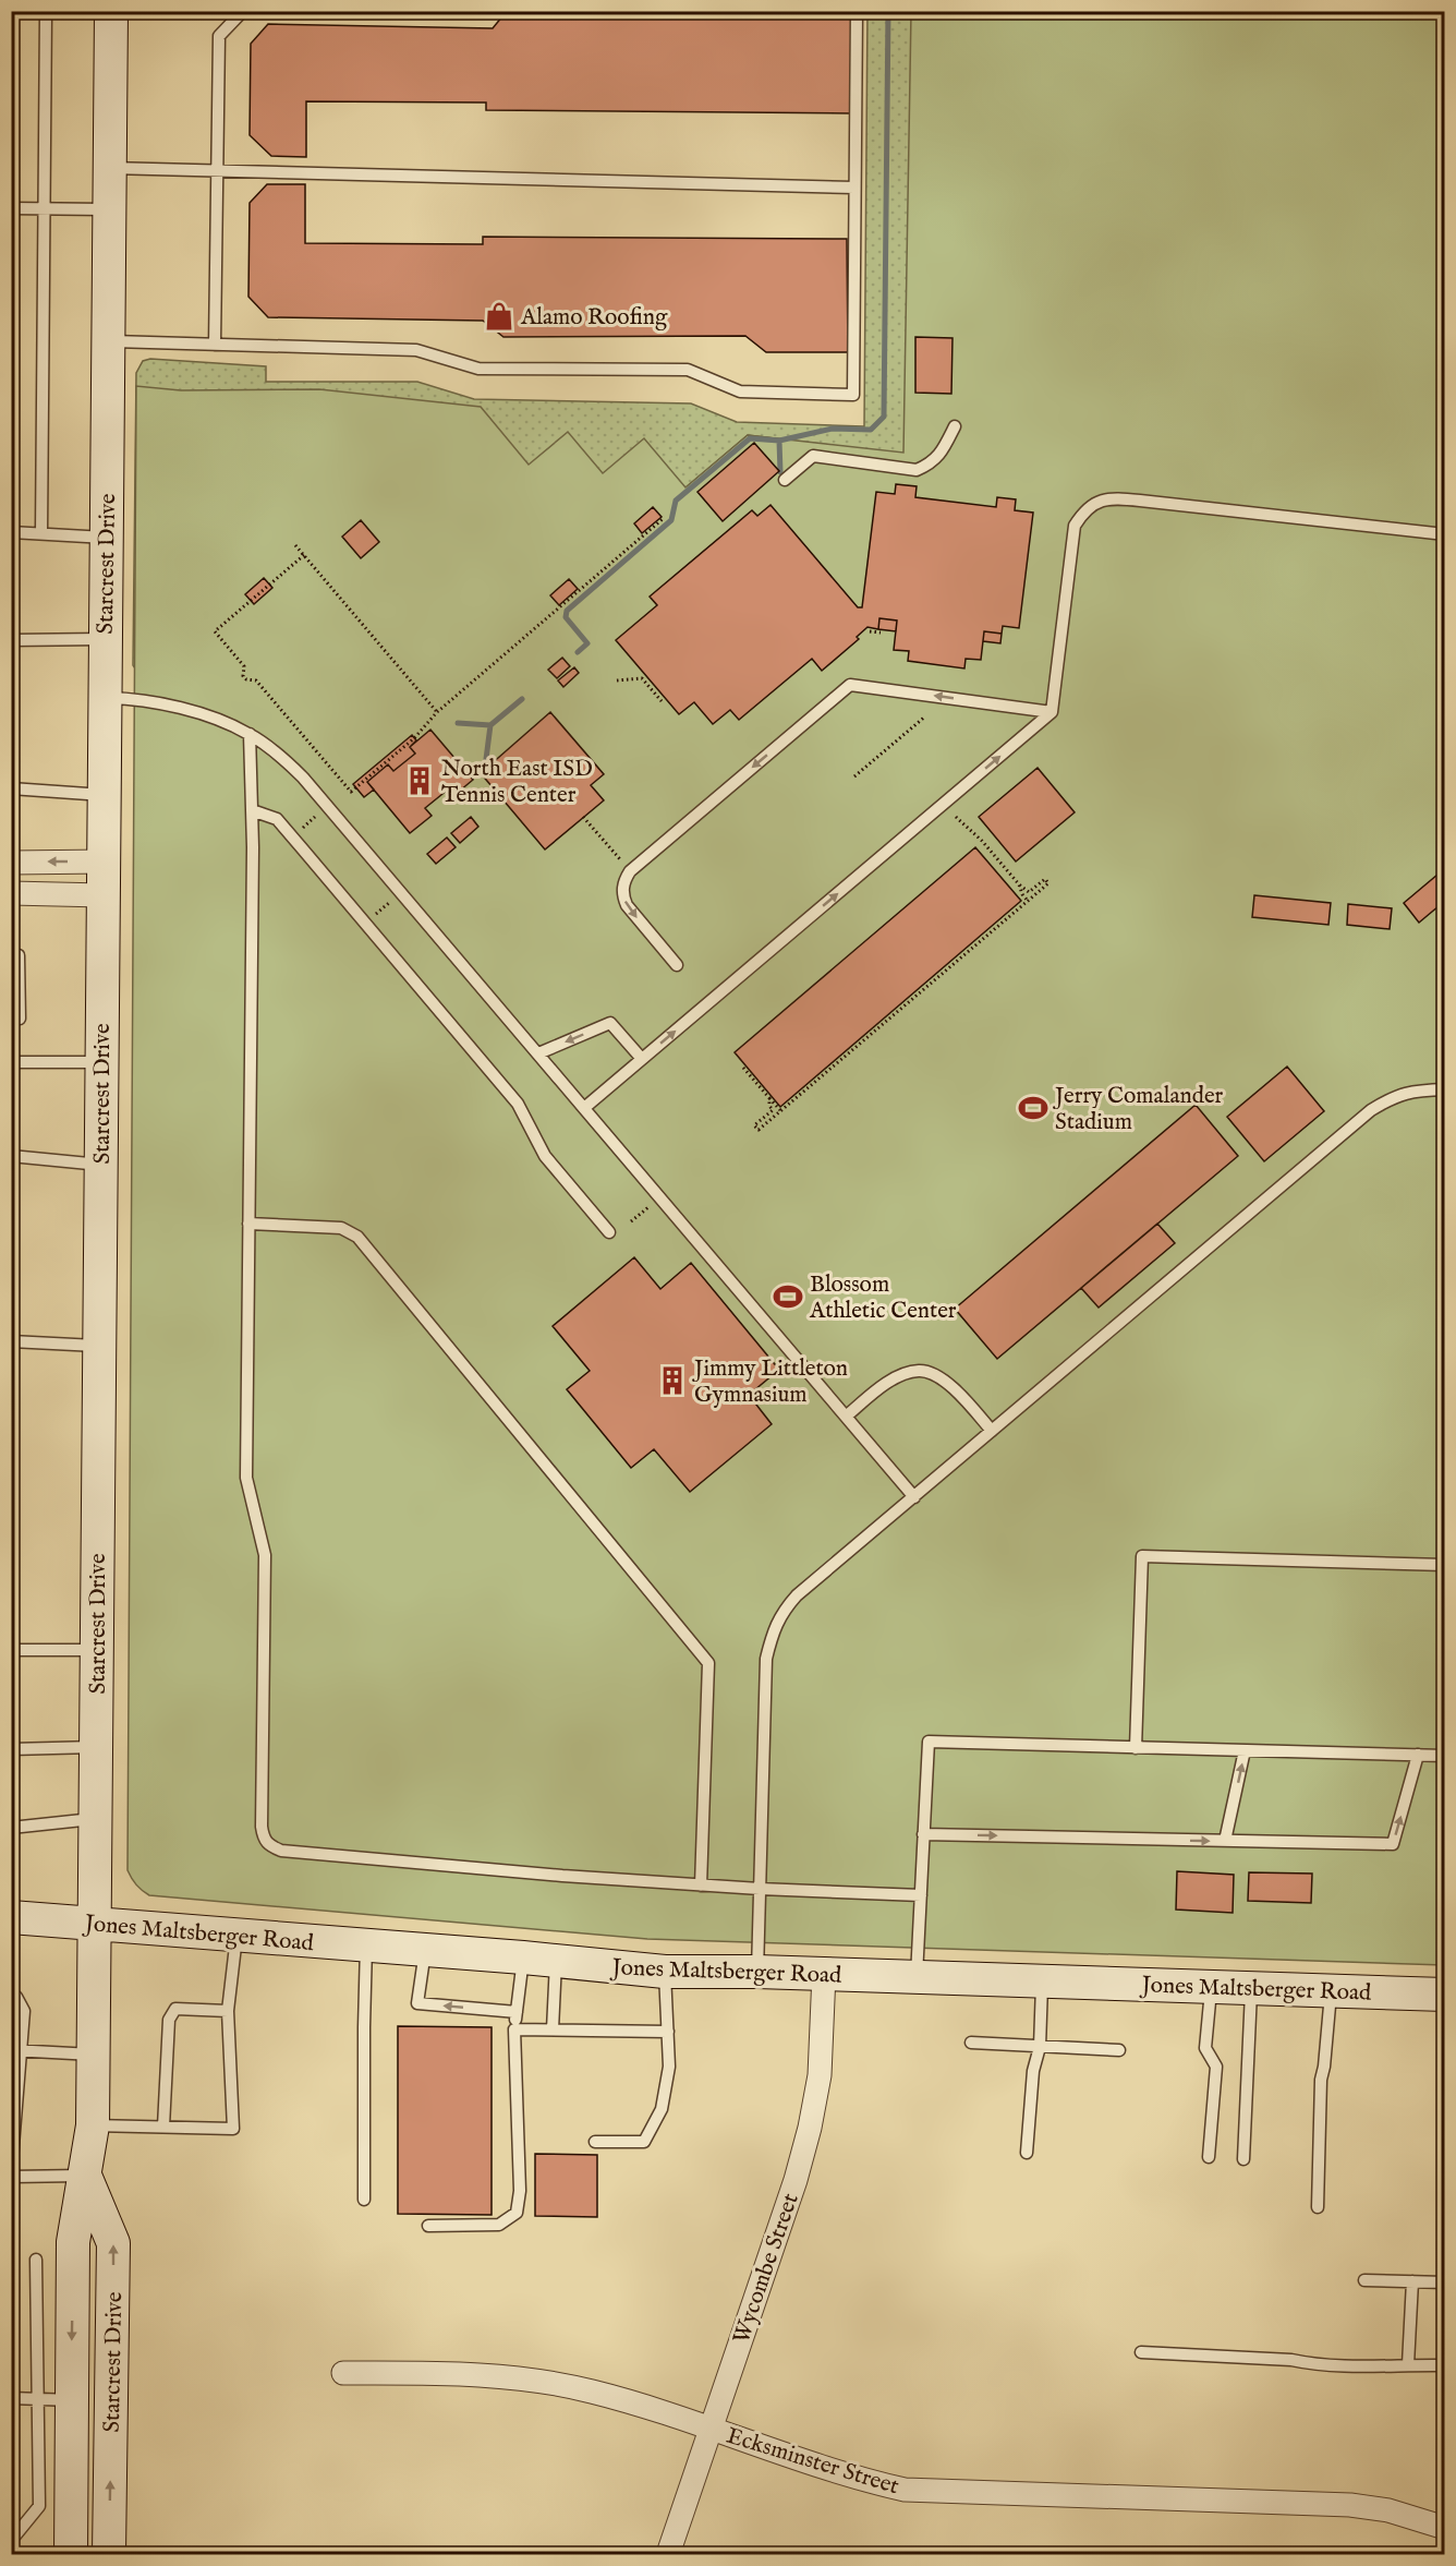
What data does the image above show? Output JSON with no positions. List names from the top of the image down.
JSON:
{
  "streets": {
    "main road": ["Starcrest Drive", "Jones Maltsberger Road"],
    "street": ["Wycombe Street", "Ecksminster Street"]
  },
  "crossings": [
    ["Starcrest Drive", "Jones Maltsberger Road"],
    ["Jones Maltsberger Road", "Wycombe Street"],
    ["Wycombe Street", "Ecksminster Street"]
  ],
  "places": {
    "shop": ["Alamo Roofing"],
    "building": ["North East ISD Tennis Center", "Jimmy Littleton Gymnasium"],
    "sports": ["Jerry Comalander Stadium", "Blossom Athletic Center"]
  }
}
